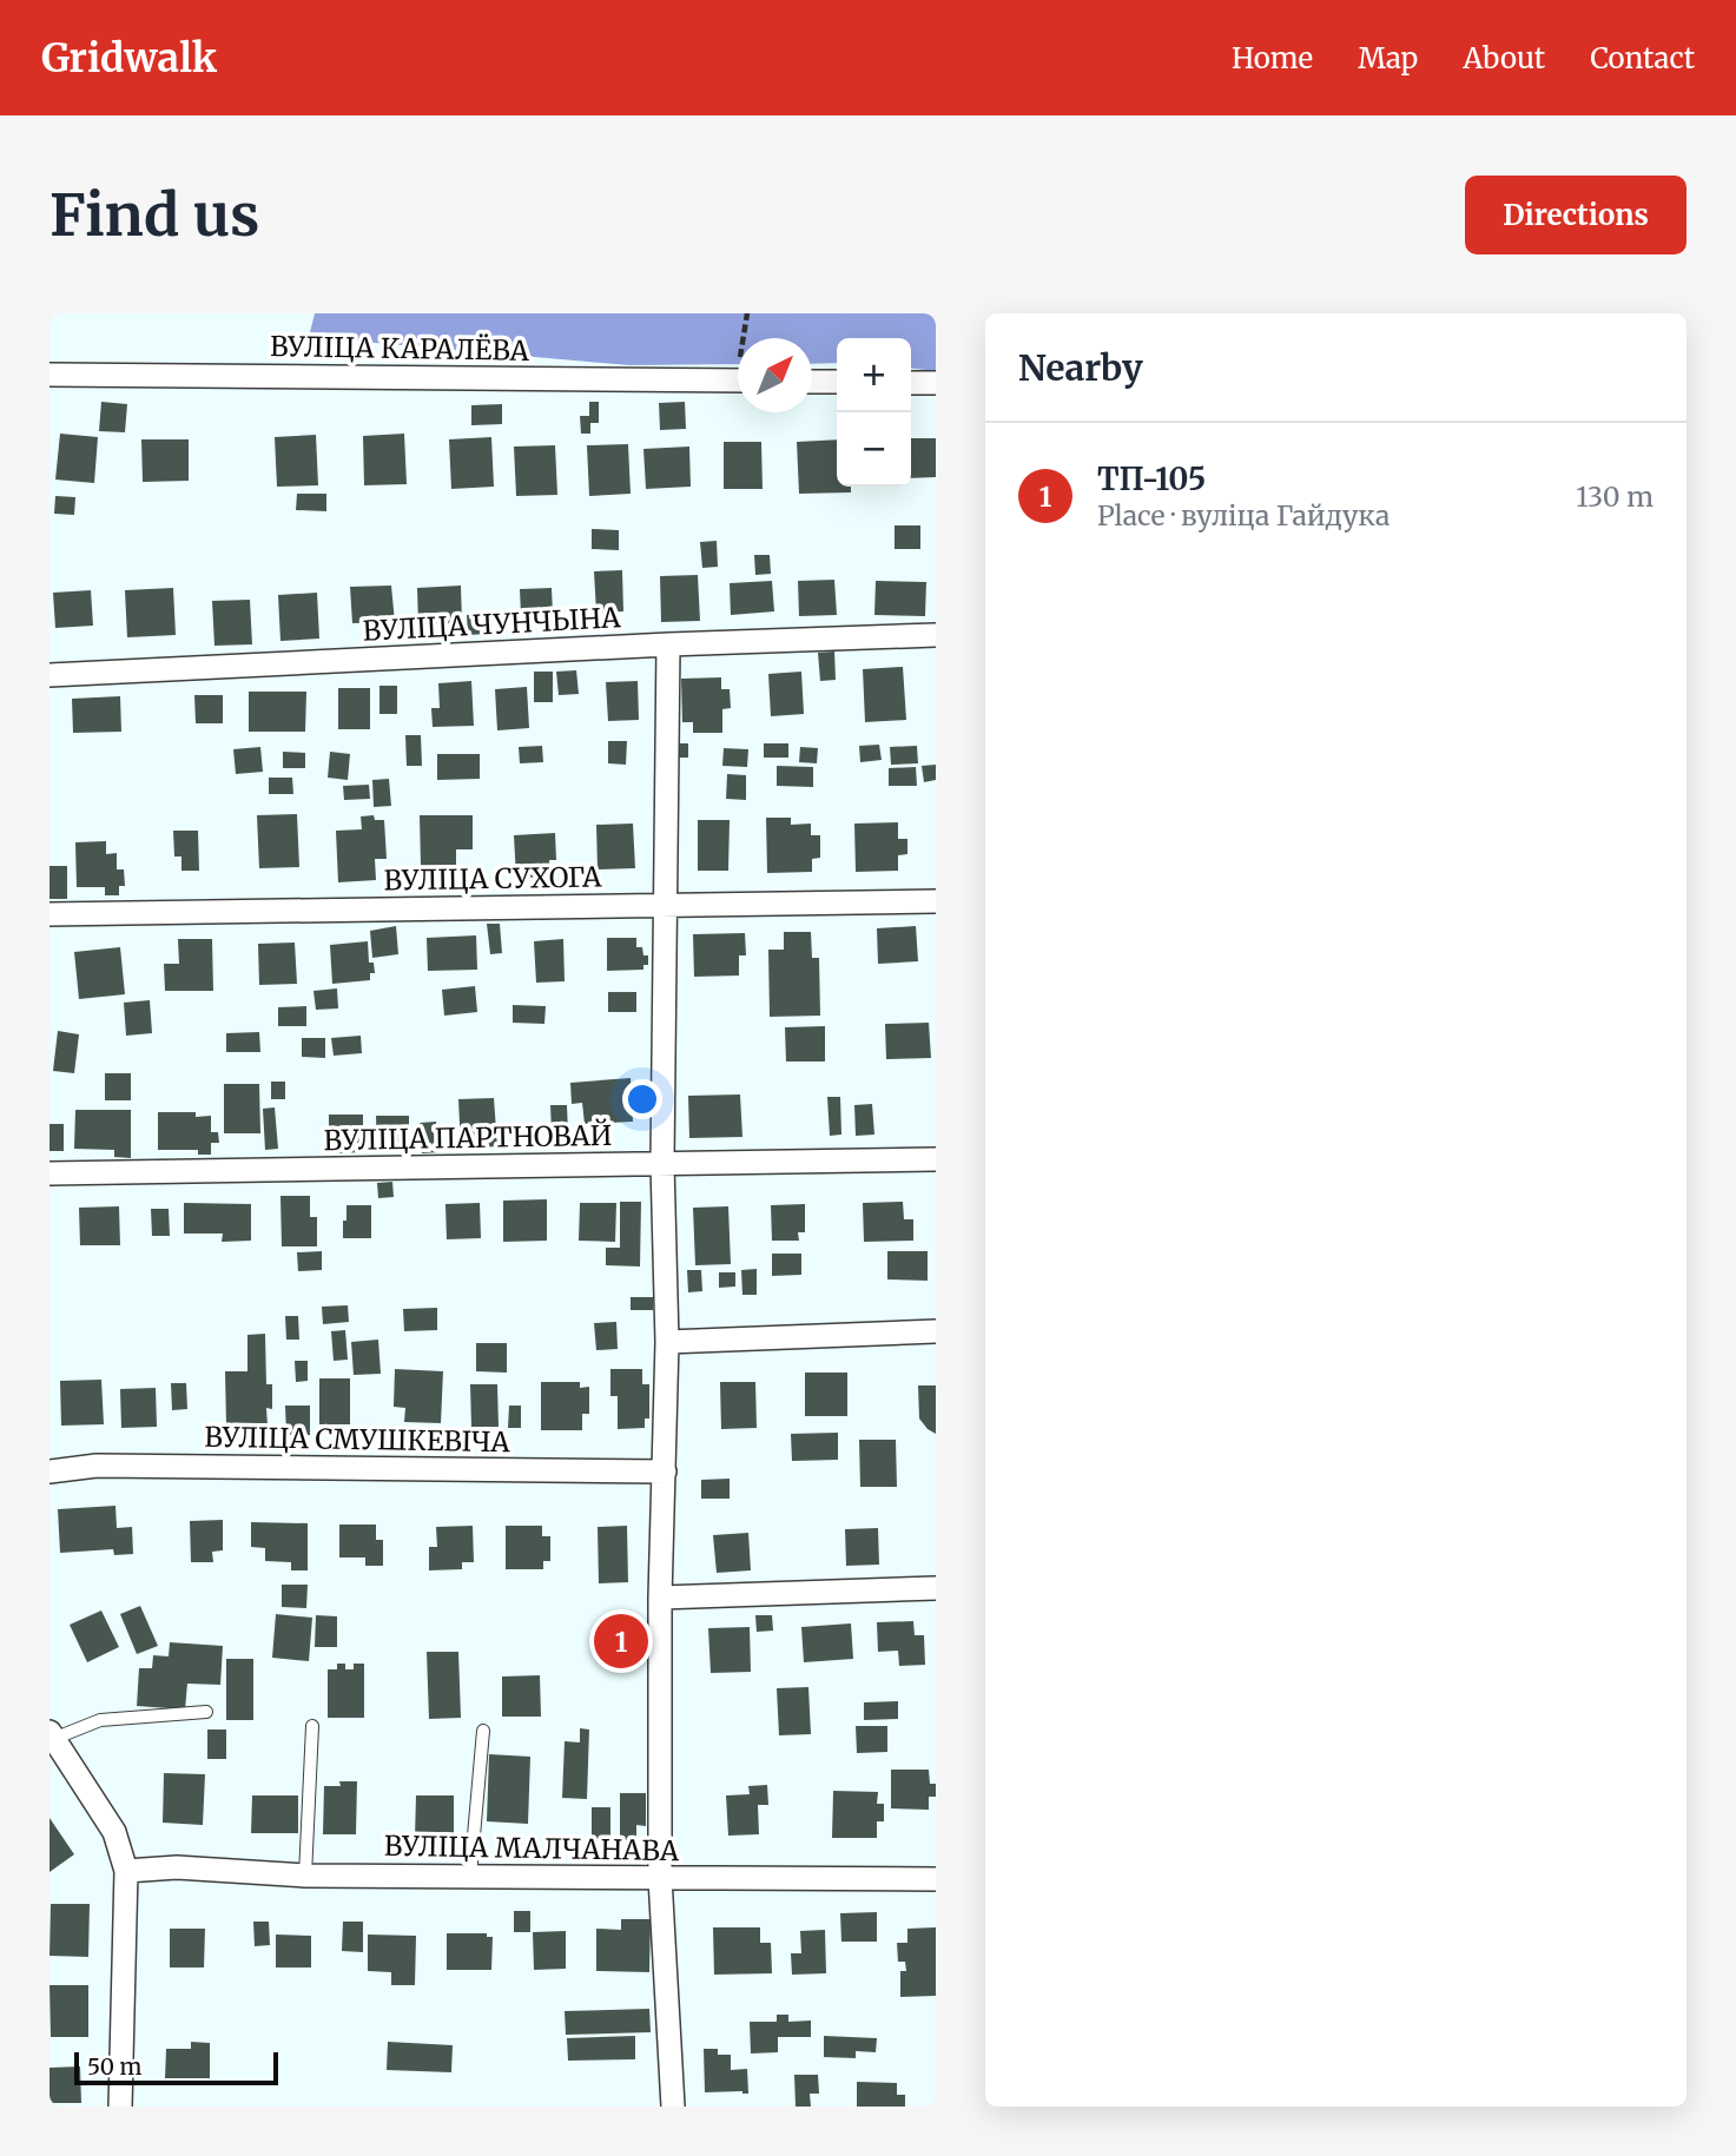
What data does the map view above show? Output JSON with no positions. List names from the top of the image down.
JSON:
{
  "streets": {
    "street": [
      "ВУЛІЦА КАРАЛЁВА",
      "ВУЛІЦА ЧУНЧЫНА",
      "ВУЛІЦА СУХОГА",
      "ВУЛІЦА ПАРТНОВАЙ",
      "ВУЛІЦА СМУШКЕВІЧА",
      "ВУЛІЦА МАЛЧАНАВА"
    ]
  },
  "scale_bar": "50 m",
  "north": "top right",
  "page": {
    "header": "Gridwalk",
    "nav": [
      "Home",
      "Map",
      "About",
      "Contact"
    ],
    "buttons": "Directions",
    "title": "Find us",
    "heading": "Nearby",
    "map_buttons": ["+", "−"],
    "list": [
      {
        "mark": "1",
        "name": "ТП-105",
        "note": "Place · вуліца Гайдука",
        "value": "130 m"
      }
    ],
    "pins": "1",
    "scale": "50 m"
  }
}
